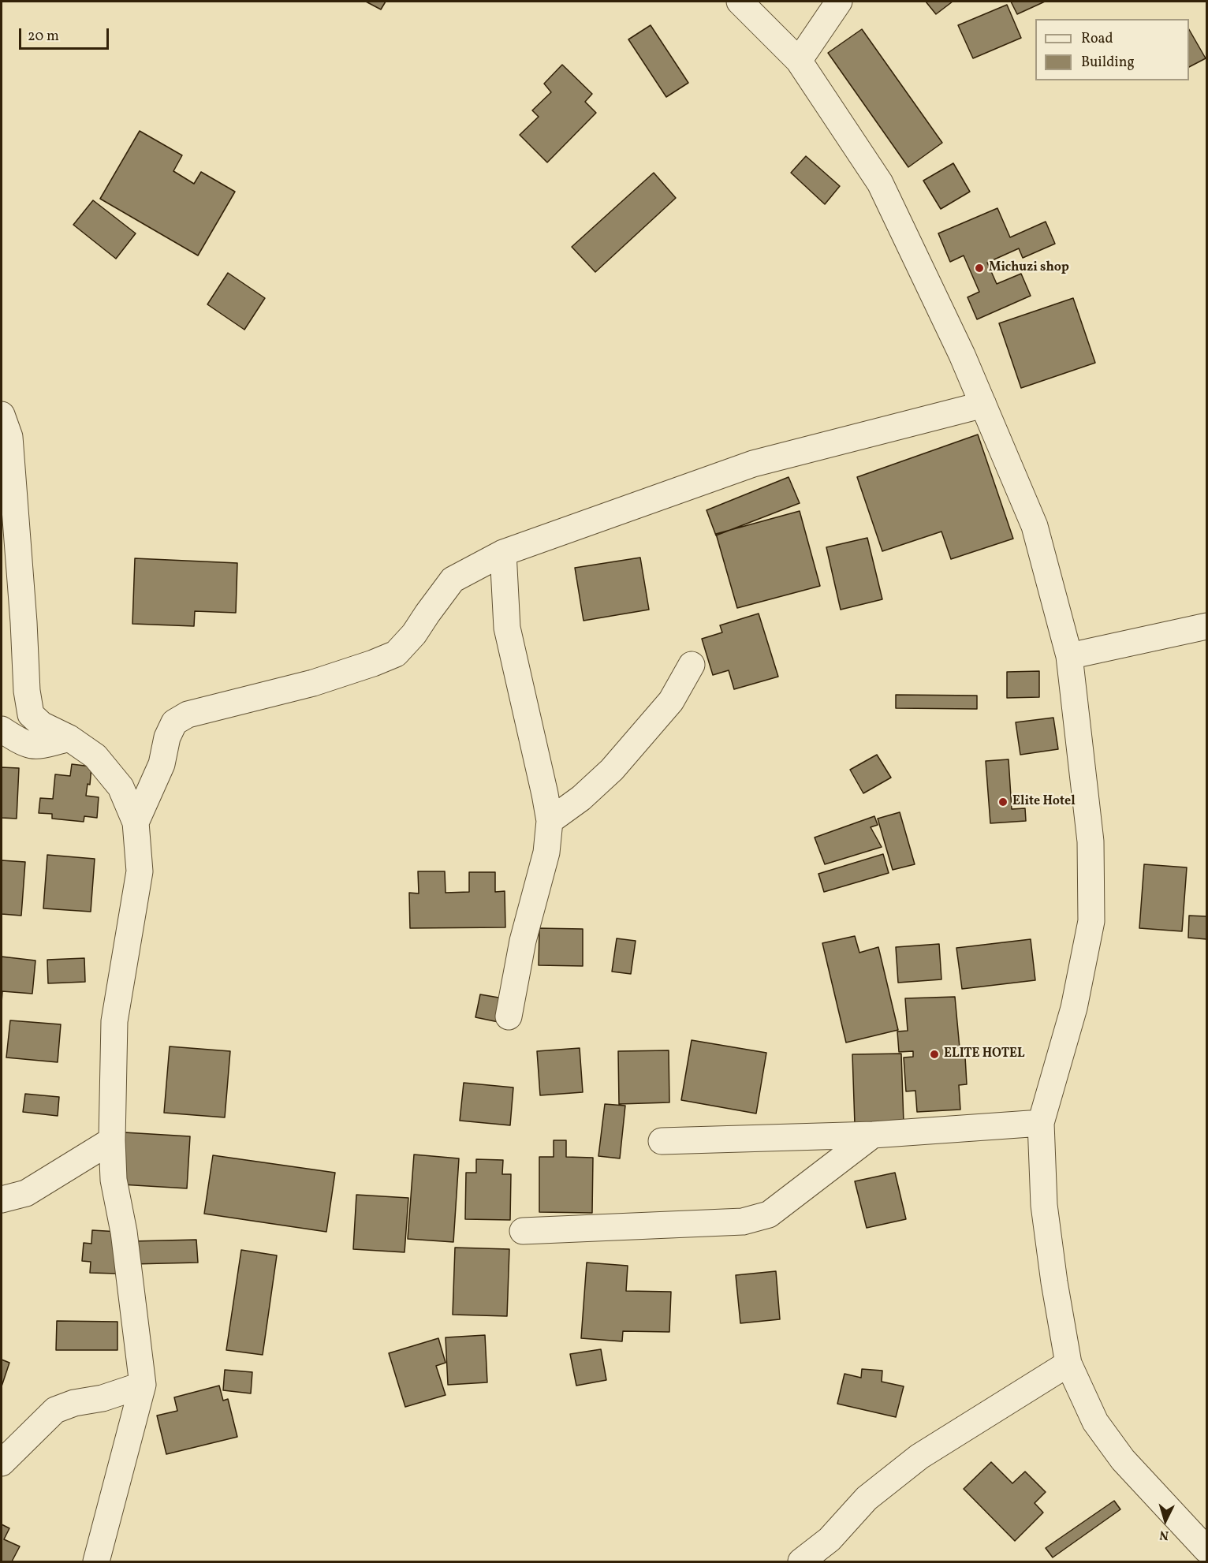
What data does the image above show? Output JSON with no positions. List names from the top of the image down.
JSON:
{
  "places": ["Michuzi shop", "Elite Hotel", "ELITE HOTEL"],
  "legend": ["Road", "Building"],
  "scale_bar": "20 m",
  "north": "bottom"
}
